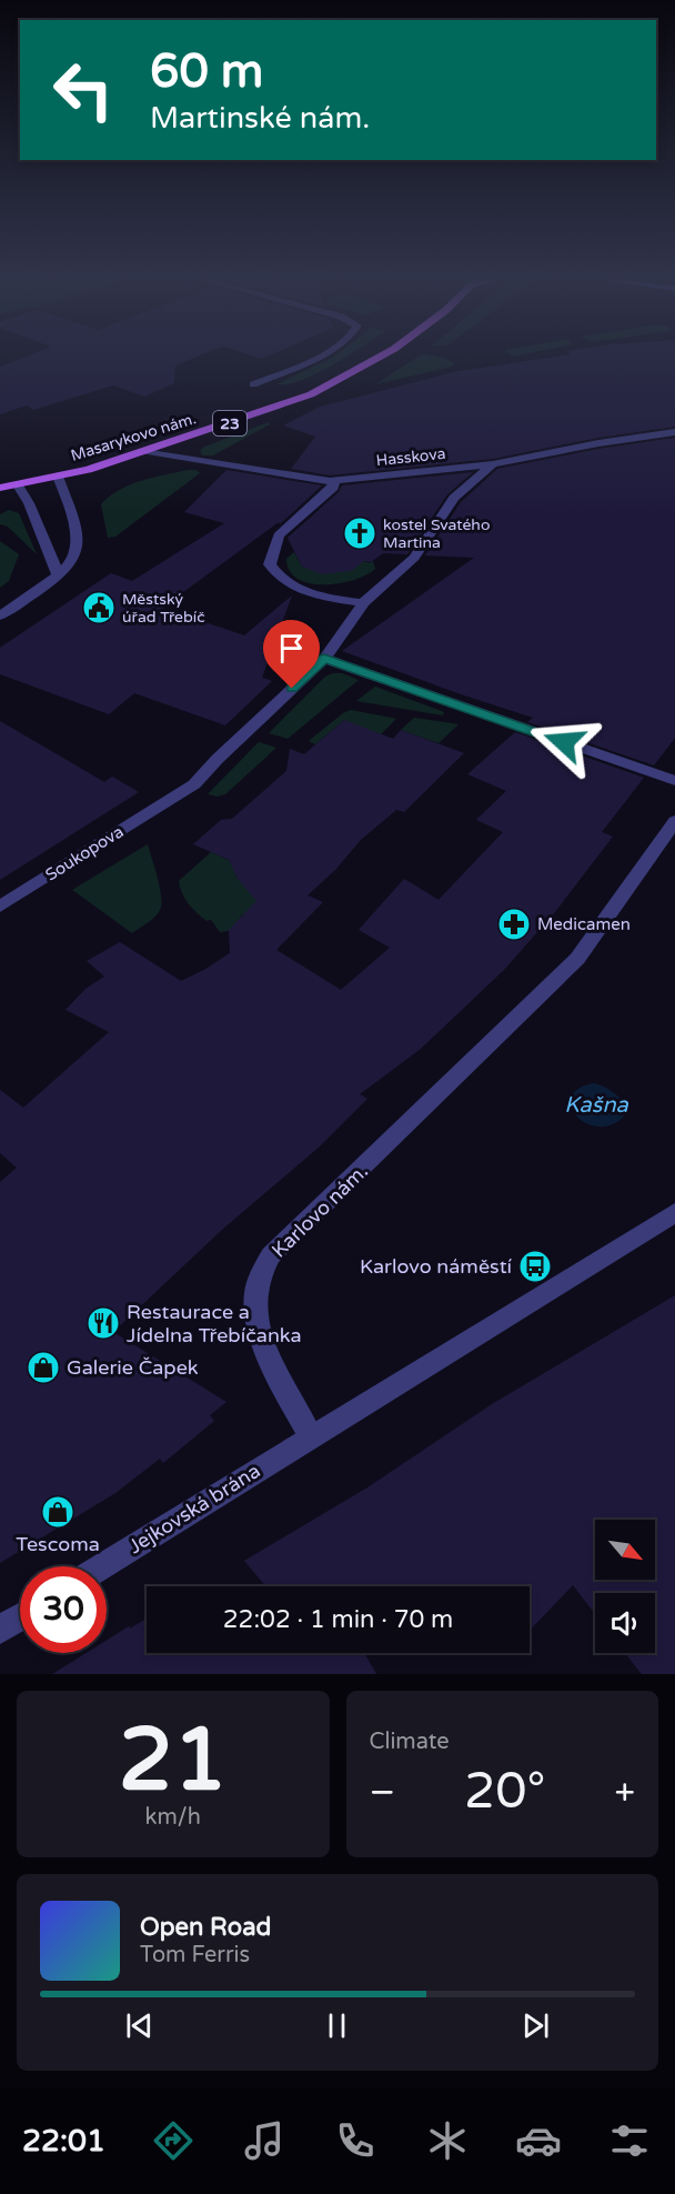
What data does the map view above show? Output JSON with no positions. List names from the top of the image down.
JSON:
{
  "streets": {
    "main road": ["23", "Masarykovo nám."],
    "street": [
      "Hasskova",
      "Soukopova",
      "Karlovo nám.",
      "Jejkovská brána"
    ]
  },
  "crossings": [
    ["Masarykovo nám.", "Hasskova"],
    ["Hasskova", "Soukopova"],
    ["Karlovo nám.", "Jejkovská brána"]
  ],
  "water": ["Kašna"],
  "places": {
    "church": ["kostel Svatého Martina"],
    "public building": ["Městský úřad Třebíč"],
    "pharmacy": ["Medicamen"],
    "bus stop": ["Karlovo náměstí"],
    "restaurant": ["Restaurace a Jídelna Třebíčanka"],
    "shop": ["Galerie Čapek", "Tescoma"]
  },
  "north": "bottom right",
  "page": {
    "turn": ["60 m", "Martinské nám."],
    "limit": "30",
    "trip": "22:02 · 1 min · 70 m",
    "tile": [
      ["21", "km/h"],
      "Climate"
    ],
    "heat": ["−", "20°", "+"],
    "song": ["Open Road", "Tom Ferris"],
    "tabs": "22:01"
  }
}
